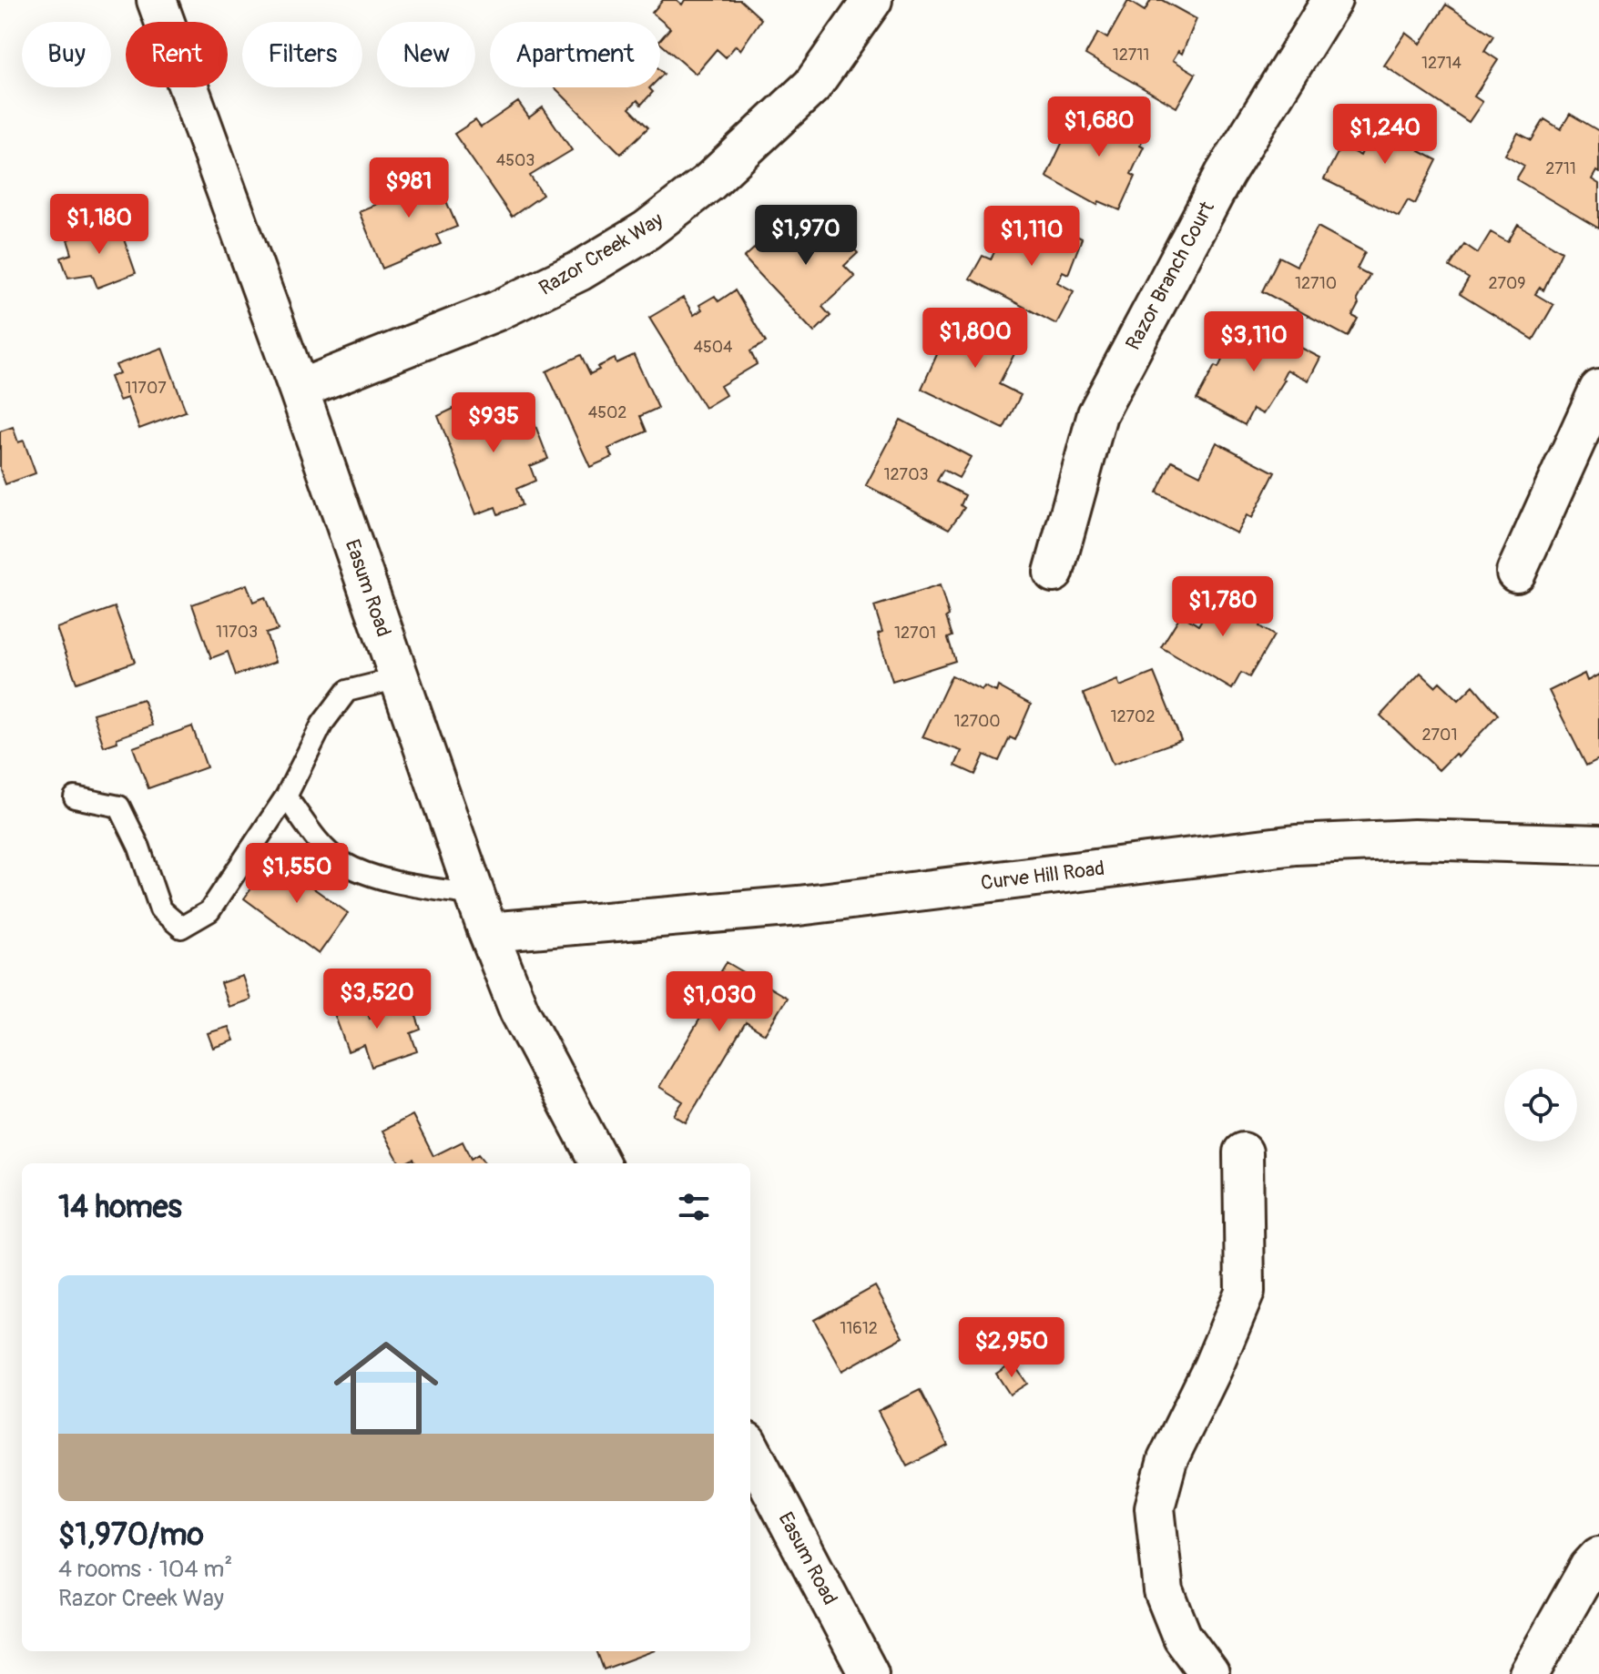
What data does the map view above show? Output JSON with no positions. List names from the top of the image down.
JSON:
{
  "streets": {
    "street": [
      "Razor Creek Way",
      "Razor Branch Court",
      "Easum Road",
      "Curve Hill Road"
    ]
  },
  "crossings": [
    ["Razor Creek Way", "Easum Road"],
    ["Easum Road", "Curve Hill Road"]
  ],
  "house_numbers": [
    "12711",
    "12714",
    "4503",
    "2711",
    "12710",
    "2709",
    "4504",
    "11707",
    "4502",
    "12703",
    "11703",
    "12701",
    "12702",
    "12700",
    "2701",
    "11612"
  ],
  "page": {
    "chip": [
      "Buy",
      "Rent",
      "Filters",
      "New",
      "Apartment"
    ],
    "price": [
      "$1,680",
      "$1,240",
      "$981",
      "$1,180",
      "$1,970",
      "$1,110",
      "$1,800",
      "$3,110",
      "$935",
      "$1,780",
      "$1,550",
      "$3,520",
      "$1,030",
      "$2,950"
    ],
    "heading": "14 homes",
    "list": [
      {
        "name": "$1,970/mo",
        "note": "4 rooms · 104 m² · Razor Creek Way"
      }
    ]
  }
}
